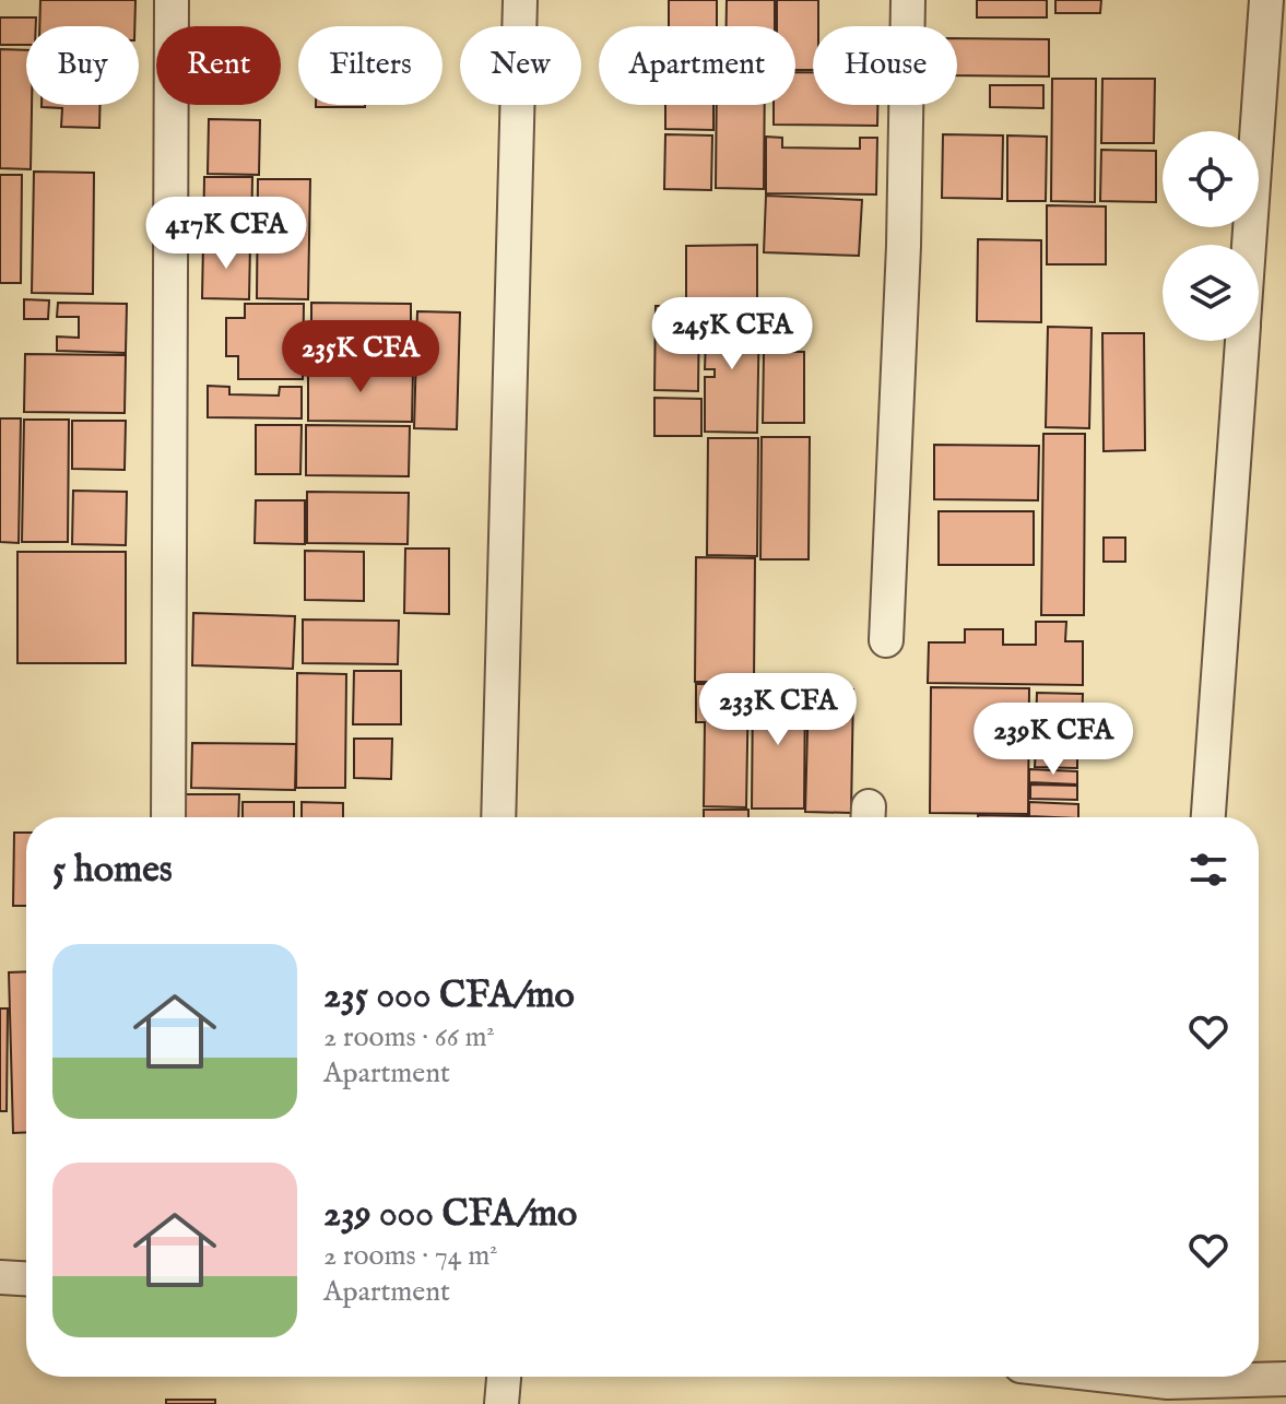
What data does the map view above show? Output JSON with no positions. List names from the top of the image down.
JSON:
{
  "page": {
    "chip": [
      "Buy",
      "Rent",
      "Filters",
      "New",
      "Apartment",
      "House"
    ],
    "price": [
      "417K CFA",
      "245K CFA",
      "235K CFA",
      "233K CFA",
      "239K CFA"
    ],
    "heading": "5 homes",
    "list": [
      {
        "name": "235 000 CFA/mo",
        "note": "2 rooms · 66 m² · Apartment"
      },
      {
        "name": "239 000 CFA/mo",
        "note": "2 rooms · 74 m² · Apartment"
      }
    ]
  }
}
